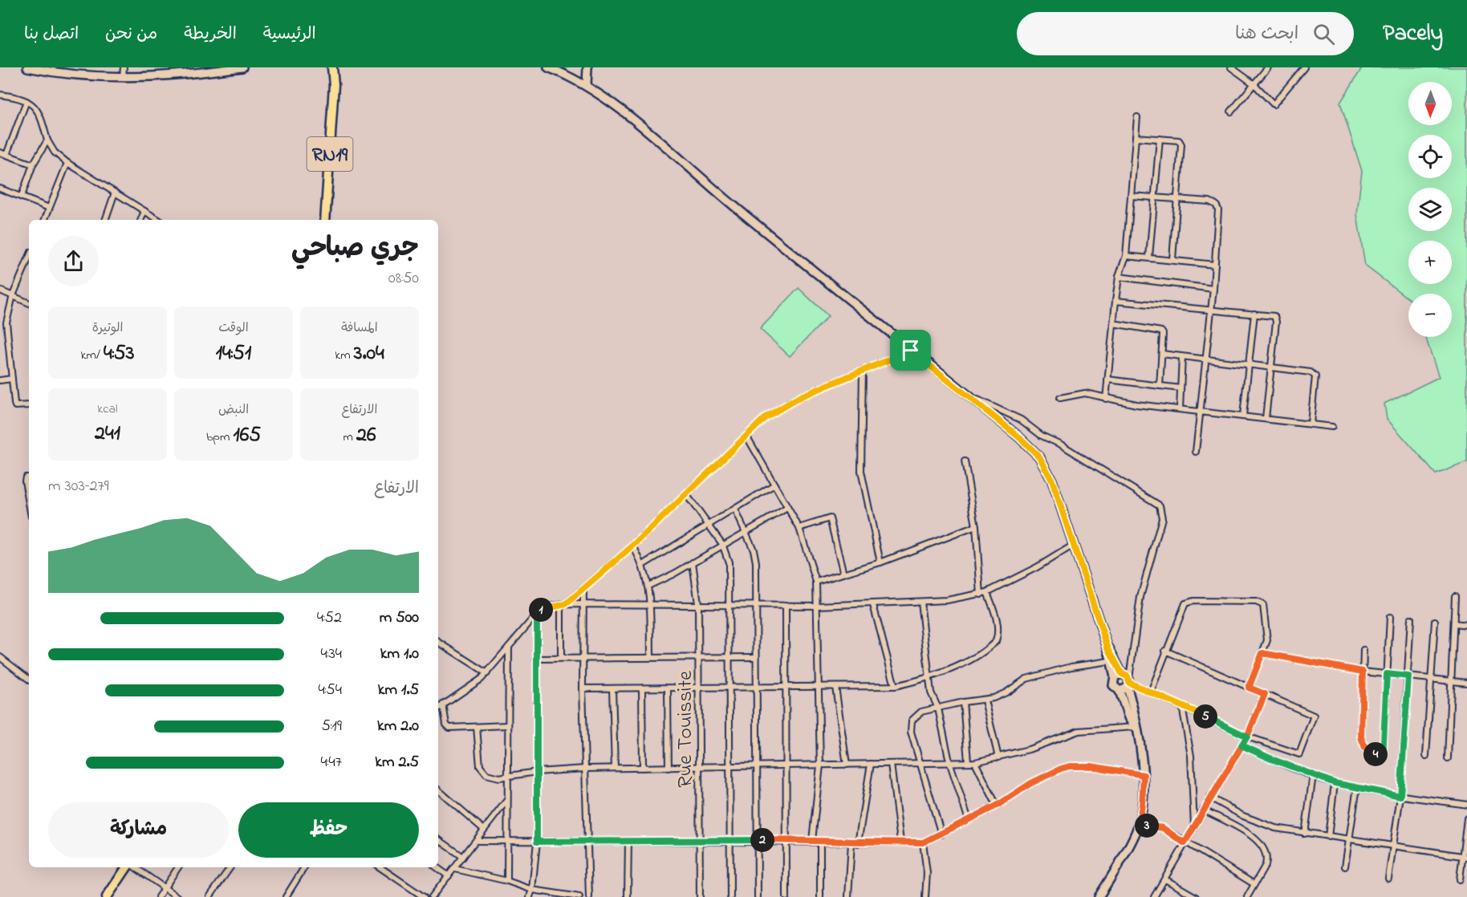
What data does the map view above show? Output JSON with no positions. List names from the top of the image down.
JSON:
{
  "streets": {
    "main road": ["RN19"],
    "street": ["Rue Touissite"]
  },
  "north": "bottom",
  "page": {
    "header": "Pacely",
    "search": "ابحث هنا",
    "nav": [
      "الرئيسية",
      "الخريطة",
      "من نحن",
      "اتصل بنا"
    ],
    "map_buttons": ["+", "−"],
    "heading": ["جري صباحي", "08:50"],
    "stats": [
      ["المسافة", "3.04 km"],
      ["الوقت", "14:51"],
      ["الوتيرة", "4:53 /km"],
      ["الارتفاع", "26 m"],
      ["النبض", "165 bpm"],
      ["kcal", "241"]
    ],
    "chart": ["الارتفاع", "279–303 m"],
    "pins": [
      "1",
      "5",
      "4",
      "3",
      "2"
    ],
    "list": [
      {
        "name": "500 m",
        "note": "4:52"
      },
      {
        "name": "1.0 km",
        "note": "4:34"
      },
      {
        "name": "1.5 km",
        "note": "4:54"
      },
      {
        "name": "2.0 km",
        "note": "5:19"
      },
      {
        "name": "2.5 km",
        "note": "4:47"
      }
    ],
    "buttons": ["حفظ", "مشاركة"]
  }
}
